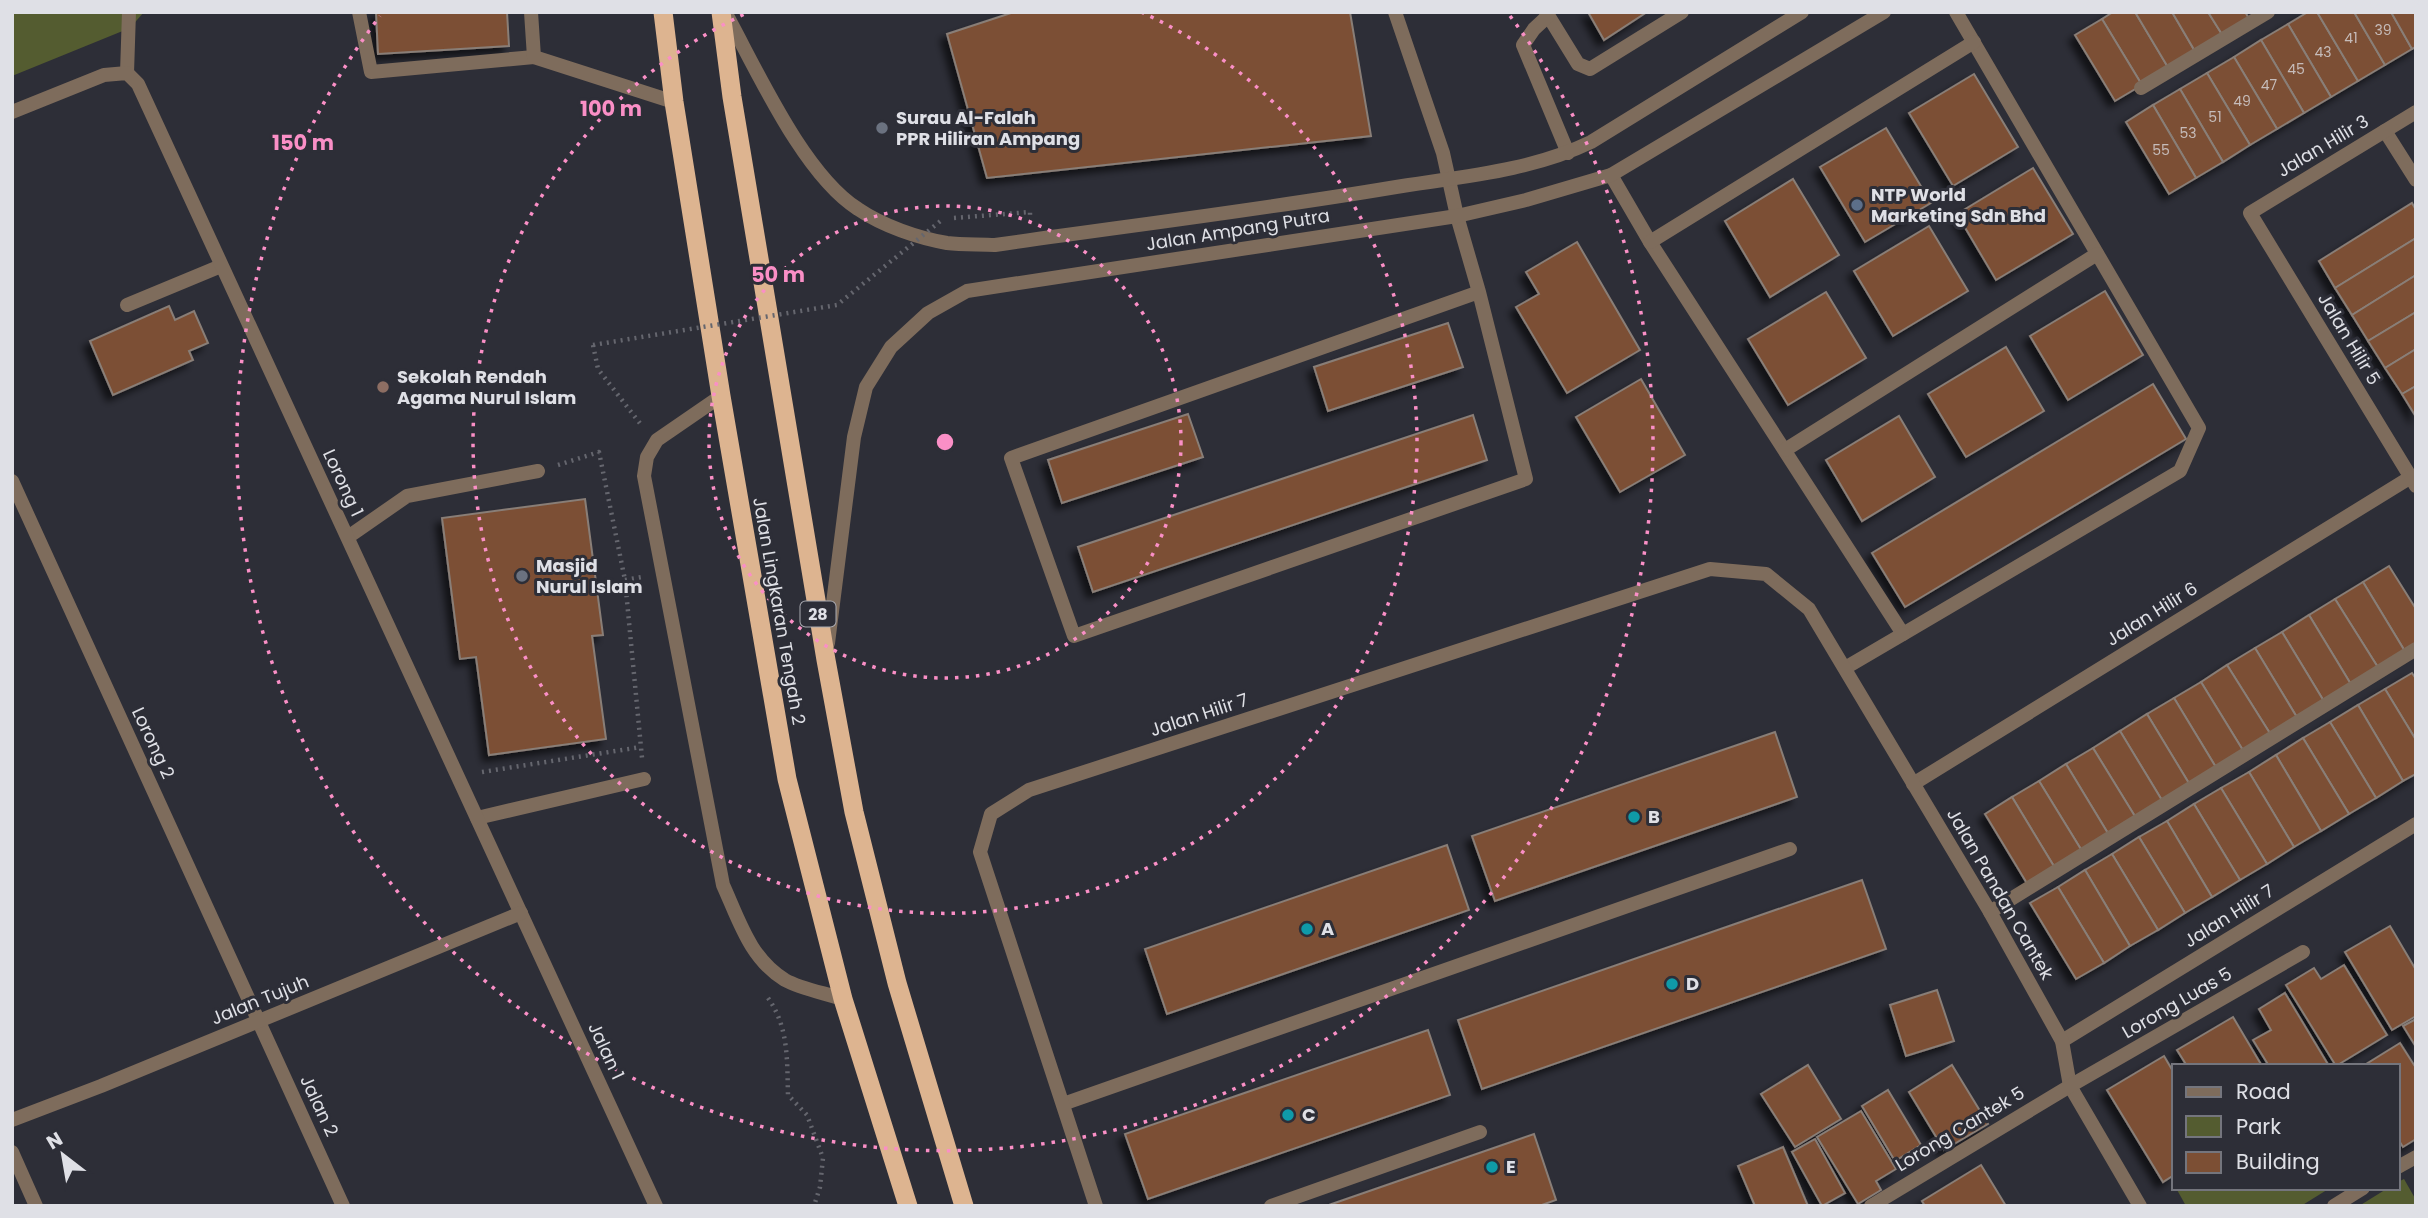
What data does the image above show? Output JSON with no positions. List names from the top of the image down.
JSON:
{
  "streets": {
    "highway": ["Jalan Lingkaran Tengah 2", "28"],
    "street": [
      "Jalan Hilir 3",
      "Jalan Ampang Putra",
      "Jalan Hilir 5",
      "Lorong 1",
      "Jalan Hilir 6",
      "Jalan Hilir 7",
      "Lorong 2",
      "Jalan Pandan Cantek",
      "Jalan Tujuh",
      "Lorong Luas 5",
      "Jalan 1",
      "Jalan 2",
      "Lorong Cantek 5"
    ]
  },
  "crossings": [
    ["Jalan Hilir 3", "Jalan Hilir 5"],
    ["Jalan Ampang Putra", "28"],
    ["Jalan Hilir 5", "Jalan Hilir 6"],
    ["Lorong 1", "Jalan Tujuh"],
    ["Lorong 1", "Jalan 1"],
    ["Jalan Hilir 6", "Jalan Pandan Cantek"],
    ["Jalan Hilir 7", "Jalan Pandan Cantek"],
    ["Lorong 2", "Jalan Tujuh"],
    ["Lorong 2", "Jalan 2"],
    ["Jalan Pandan Cantek", "Lorong Luas 5"],
    ["Jalan Pandan Cantek", "Lorong Cantek 5"],
    ["Jalan Tujuh", "Jalan 1"],
    ["Jalan Tujuh", "Jalan 2"],
    ["Lorong Luas 5", "Lorong Cantek 5"]
  ],
  "places": [
    "Surau Al-Falah PPR Hiliran Ampang",
    "NTP World Marketing Sdn Bhd",
    "Sekolah Rendah Agama Nurul Islam",
    "Masjid Nurul Islam",
    "B",
    "A",
    "D",
    "C",
    "E"
  ],
  "house_numbers": [
    "39",
    "41",
    "43",
    "45",
    "47",
    "49",
    "51",
    "53",
    "55"
  ],
  "legend": ["Road", "Park", "Building"],
  "north": "top left",
  "rings": ["100 m", "150 m", "50 m"]
}
